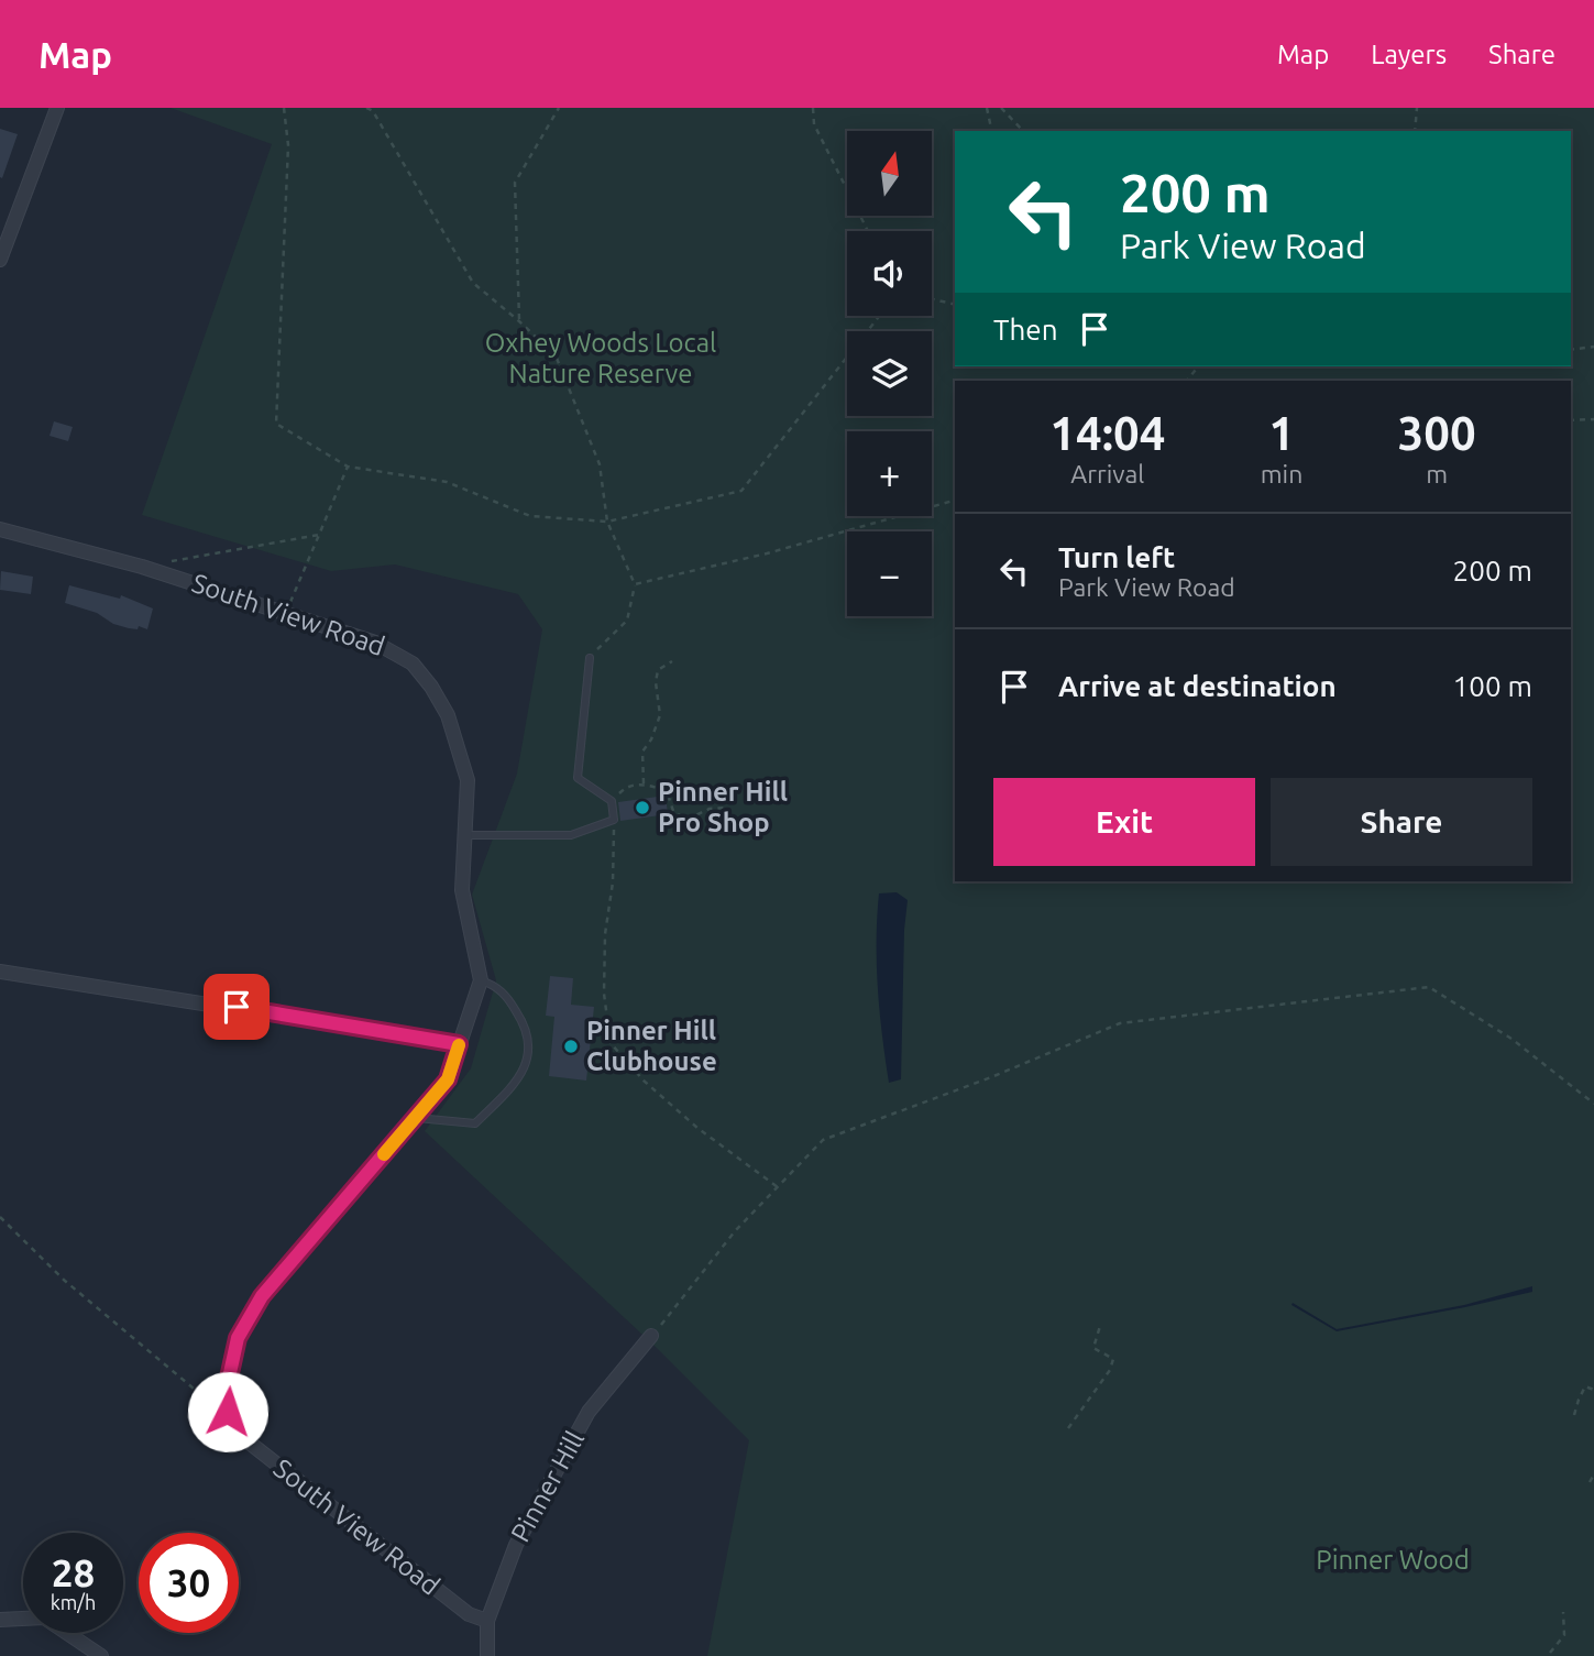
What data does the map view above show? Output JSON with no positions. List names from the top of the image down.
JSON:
{
  "streets": {
    "street": ["South View Road", "Pinner Hill"]
  },
  "crossings": [
    ["South View Road", "Pinner Hill"]
  ],
  "parks": ["Oxhey Woods Local Nature Reserve", "Pinner Wood"],
  "places": ["Pinner Hill Pro Shop", "Pinner Hill Clubhouse"],
  "north": "top",
  "page": {
    "header": "Map",
    "nav": ["Map", "Layers", "Share"],
    "map_buttons": ["+", "−"],
    "turn": ["200 m", "Park View Road"],
    "then": "Then",
    "eta": [
      "14:04",
      "Arrival",
      "1",
      "min",
      "300",
      "m"
    ],
    "list": [
      {
        "name": "Turn left",
        "note": "Park View Road",
        "value": "200 m"
      },
      {
        "name": "Arrive at destination",
        "value": "100 m"
      }
    ],
    "buttons": ["Exit", "Share"],
    "speed": "28 km/h",
    "limit": "30"
  }
}
